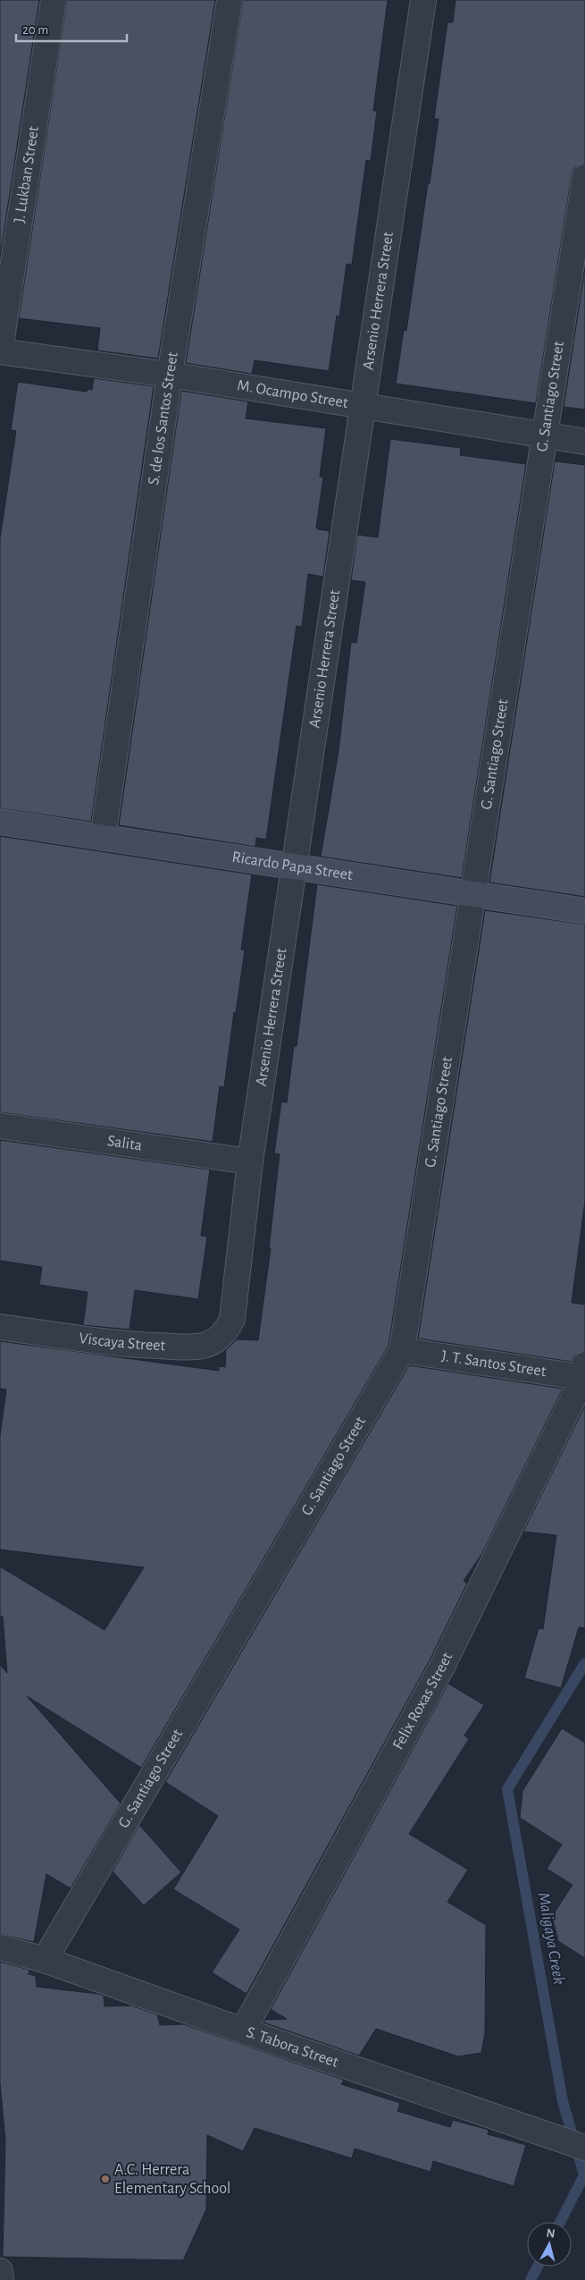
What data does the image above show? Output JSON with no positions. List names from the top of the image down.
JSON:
{
  "streets": {
    "street": [
      "J. Lukban Street",
      "Arsenio Herrera Street",
      "M. Ocampo Street",
      "G. Santiago Street",
      "S. de los Santos Street",
      "Ricardo Papa Street",
      "Salita",
      "Viscaya Street",
      "J. T. Santos Street",
      "Felix Roxas Street",
      "S. Tabora Street"
    ]
  },
  "crossings": [
    ["J. Lukban Street", "M. Ocampo Street"],
    ["Arsenio Herrera Street", "M. Ocampo Street"],
    ["Arsenio Herrera Street", "Ricardo Papa Street"],
    ["Arsenio Herrera Street", "Salita"],
    ["Arsenio Herrera Street", "Viscaya Street"],
    ["M. Ocampo Street", "G. Santiago Street"],
    ["M. Ocampo Street", "S. de los Santos Street"],
    ["G. Santiago Street", "Ricardo Papa Street"],
    ["G. Santiago Street", "J. T. Santos Street"],
    ["G. Santiago Street", "S. Tabora Street"],
    ["S. de los Santos Street", "Ricardo Papa Street"],
    ["J. T. Santos Street", "Felix Roxas Street"],
    ["Felix Roxas Street", "S. Tabora Street"]
  ],
  "water": ["Maligaya Creek"],
  "places": ["A.C. Herrera Elementary School"],
  "scale_bar": "20 m",
  "north": "top"
}
